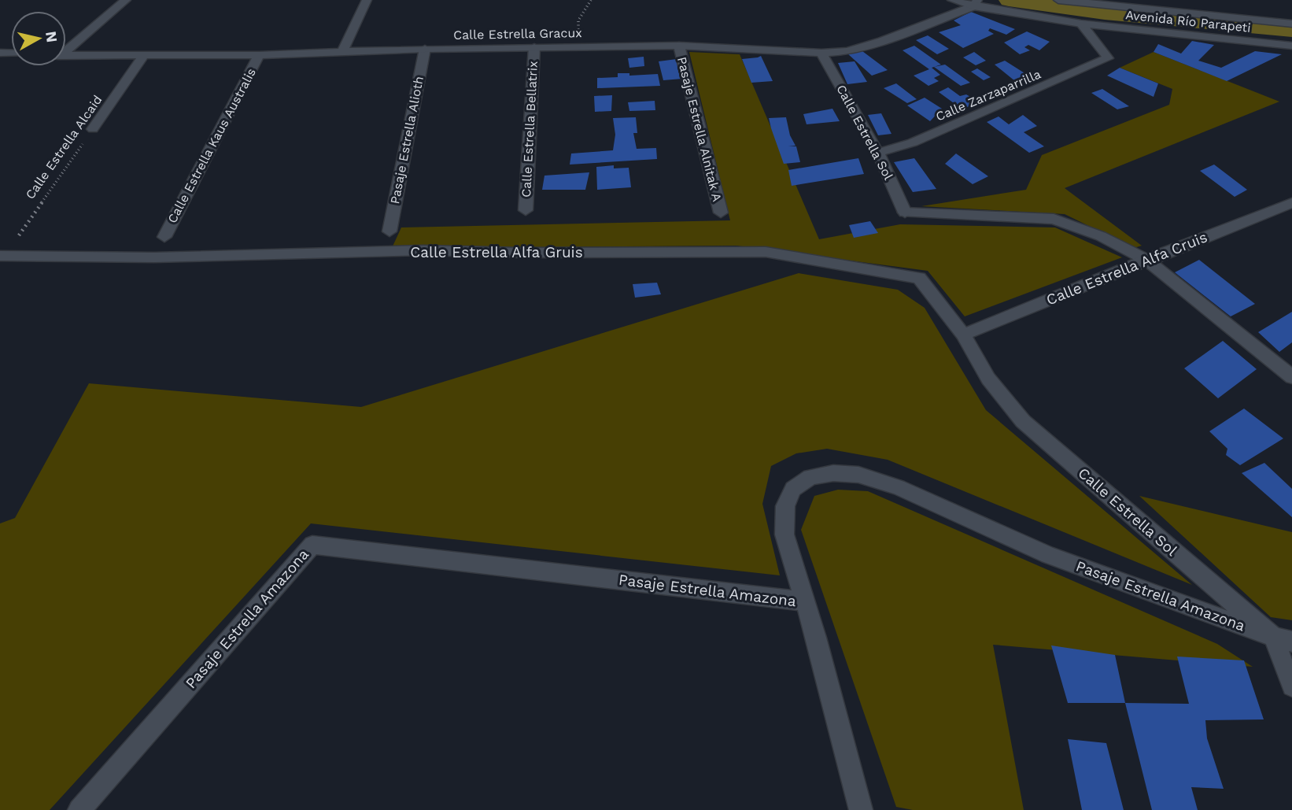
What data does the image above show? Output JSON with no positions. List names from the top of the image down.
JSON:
{
  "streets": {
    "street": [
      "Avenida Río Parapeti",
      "Calle Estrella Gracux",
      "Calle Zarzaparrilla",
      "Calle Estrella Bellatrix",
      "Pasaje Estrella Alnitak A",
      "Calle Estrella Sol",
      "Pasaje Estrella Alioth",
      "Calle Estrella Kaus Australis",
      "Calle Estrella Alcaid",
      "Calle Estrella Alfa Gruis",
      "Calle Estrella Alfa Cruis",
      "Pasaje Estrella Amazona"
    ]
  },
  "crossings": [
    ["Avenida Río Parapeti", "Calle Estrella Gracux"],
    ["Avenida Río Parapeti", "Calle Zarzaparrilla"],
    ["Calle Estrella Gracux", "Calle Estrella Bellatrix"],
    ["Calle Estrella Gracux", "Pasaje Estrella Alnitak A"],
    ["Calle Estrella Gracux", "Calle Estrella Sol"],
    ["Calle Estrella Gracux", "Pasaje Estrella Alioth"],
    ["Calle Estrella Gracux", "Calle Estrella Kaus Australis"],
    ["Calle Estrella Gracux", "Calle Estrella Alcaid"],
    ["Calle Zarzaparrilla", "Calle Estrella Sol"],
    ["Calle Estrella Sol", "Calle Estrella Alfa Gruis"],
    ["Calle Estrella Sol", "Calle Estrella Alfa Cruis"],
    ["Calle Estrella Sol", "Pasaje Estrella Amazona"],
    ["Calle Estrella Alfa Gruis", "Calle Estrella Alfa Cruis"]
  ],
  "north": "right"
}
